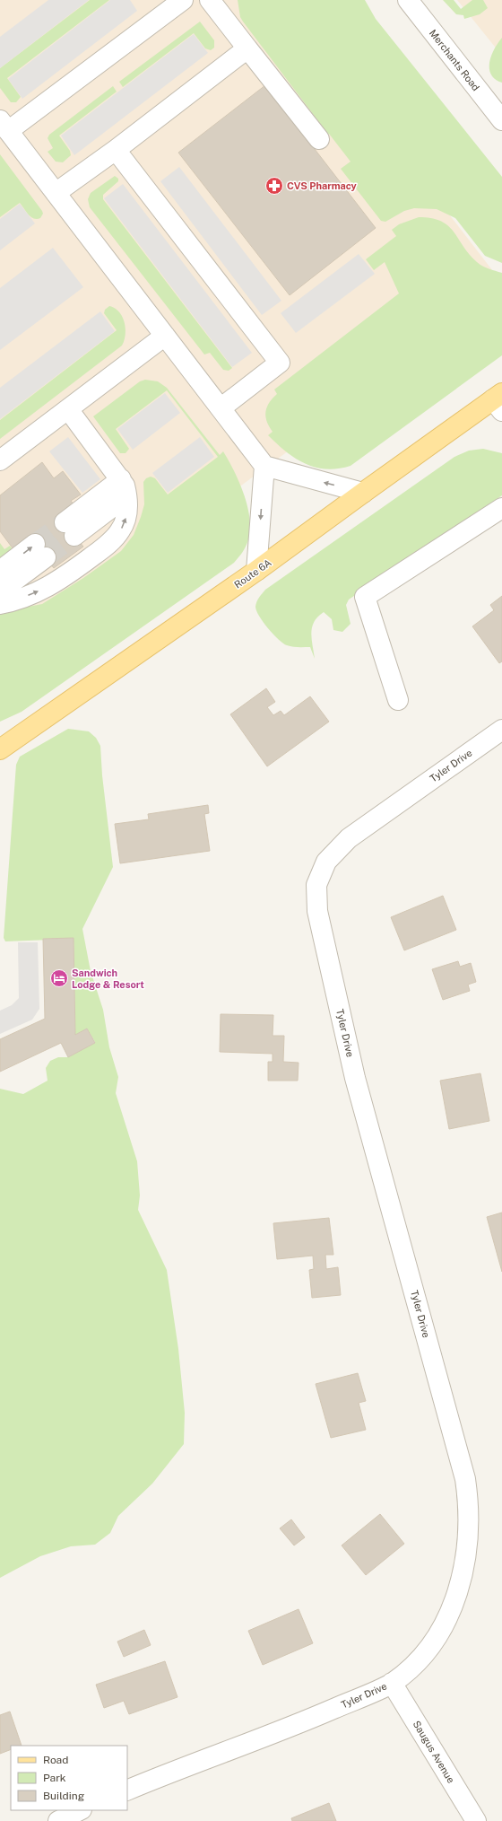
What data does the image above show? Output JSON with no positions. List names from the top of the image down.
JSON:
{
  "streets": {
    "main road": ["Route 6A"],
    "street": ["Merchants Road", "Tyler Drive", "Saugus Avenue"]
  },
  "crossings": [
    ["Tyler Drive", "Saugus Avenue"]
  ],
  "places": {
    "pharmacy": ["CVS Pharmacy"],
    "hotel": ["Sandwich Lodge & Resort"]
  },
  "legend": ["Road", "Park", "Building"]
}
